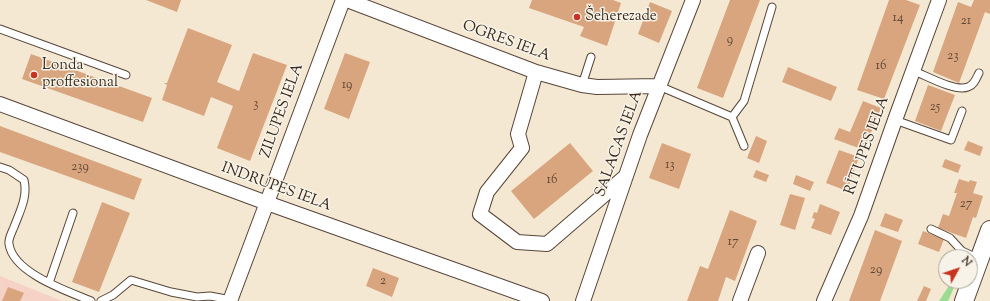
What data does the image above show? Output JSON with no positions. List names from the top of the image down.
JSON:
{
  "streets": {
    "street": [
      "OGRES IELA",
      "ZILUPES IELA",
      "SALACAS IELA",
      "RĪTUPES IELA",
      "INDRUPES IELA"
    ]
  },
  "crossings": [
    ["OGRES IELA", "SALACAS IELA"],
    ["ZILUPES IELA", "INDRUPES IELA"]
  ],
  "places": ["Šeherezade", "Londa proffesional"],
  "house_numbers": [
    "14",
    "21",
    "9",
    "23",
    "16",
    "19",
    "3",
    "25",
    "13",
    "239",
    "16",
    "27",
    "17",
    "29",
    "2"
  ],
  "north": "top right"
}
